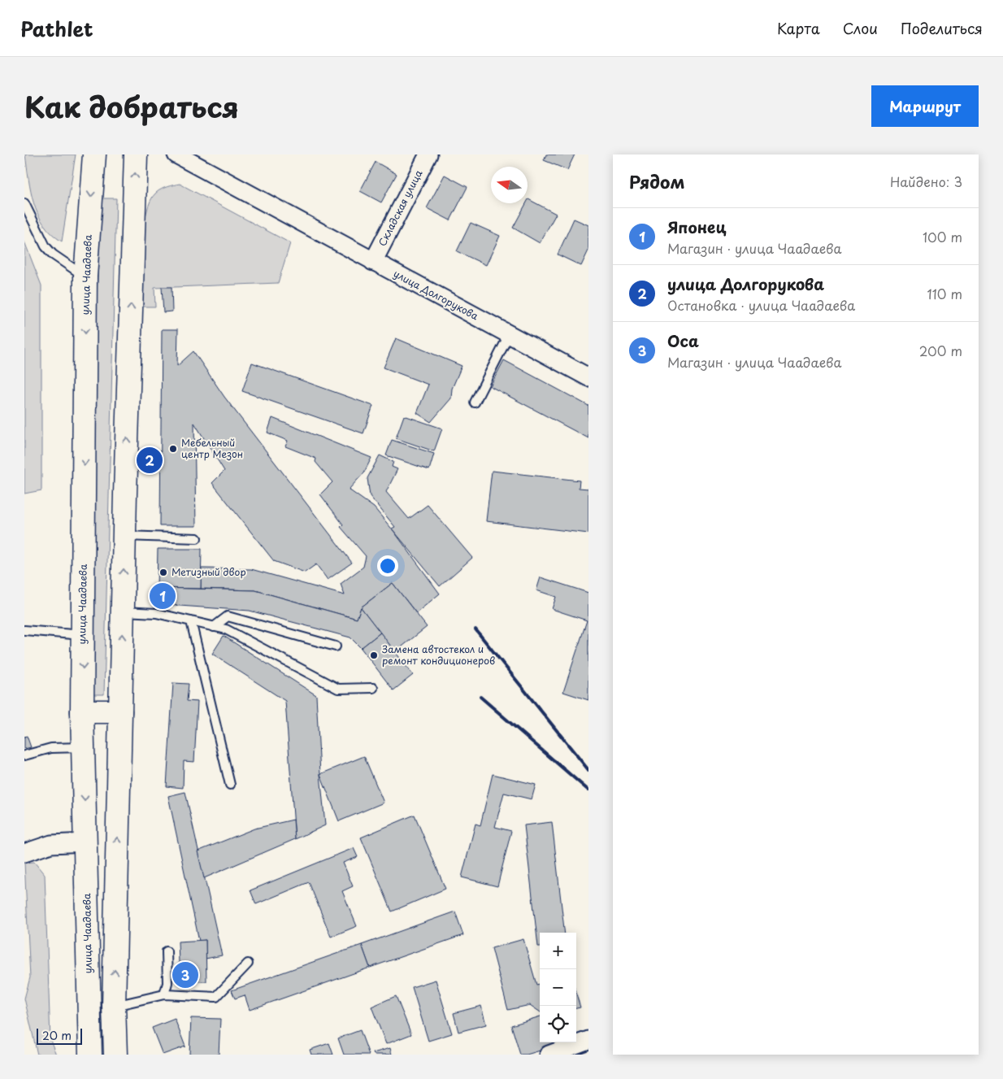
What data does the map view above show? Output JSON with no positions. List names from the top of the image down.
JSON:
{
  "streets": {
    "main road": ["улица Чаадаева"],
    "street": ["Складская улица", "улица Долгорукова"]
  },
  "crossings": [
    ["Складская улица", "улица Долгорукова"]
  ],
  "places": ["Мебельный центр Мезон", "Метизный двор", "Замена автостекол и ремонт кондиционеров"],
  "scale_bar": "20 m",
  "north": "left",
  "page": {
    "header": "Pathlet",
    "nav": ["Карта", "Слои", "Поделиться"],
    "title": "Как добраться",
    "buttons": "Маршрут",
    "heading": ["Рядом", "Найдено: 3"],
    "list": [
      {
        "mark": "1",
        "name": "Японец",
        "note": "Магазин · улица Чаадаева",
        "value": "100 m"
      },
      {
        "mark": "2",
        "name": "улица Долгорукова",
        "note": "Остановка · улица Чаадаева",
        "value": "110 m"
      },
      {
        "mark": "3",
        "name": "Оса",
        "note": "Магазин · улица Чаадаева",
        "value": "200 m"
      }
    ],
    "pins": ["2", "1", "3"],
    "map_buttons": ["+", "−"],
    "scale": "20 m"
  }
}
